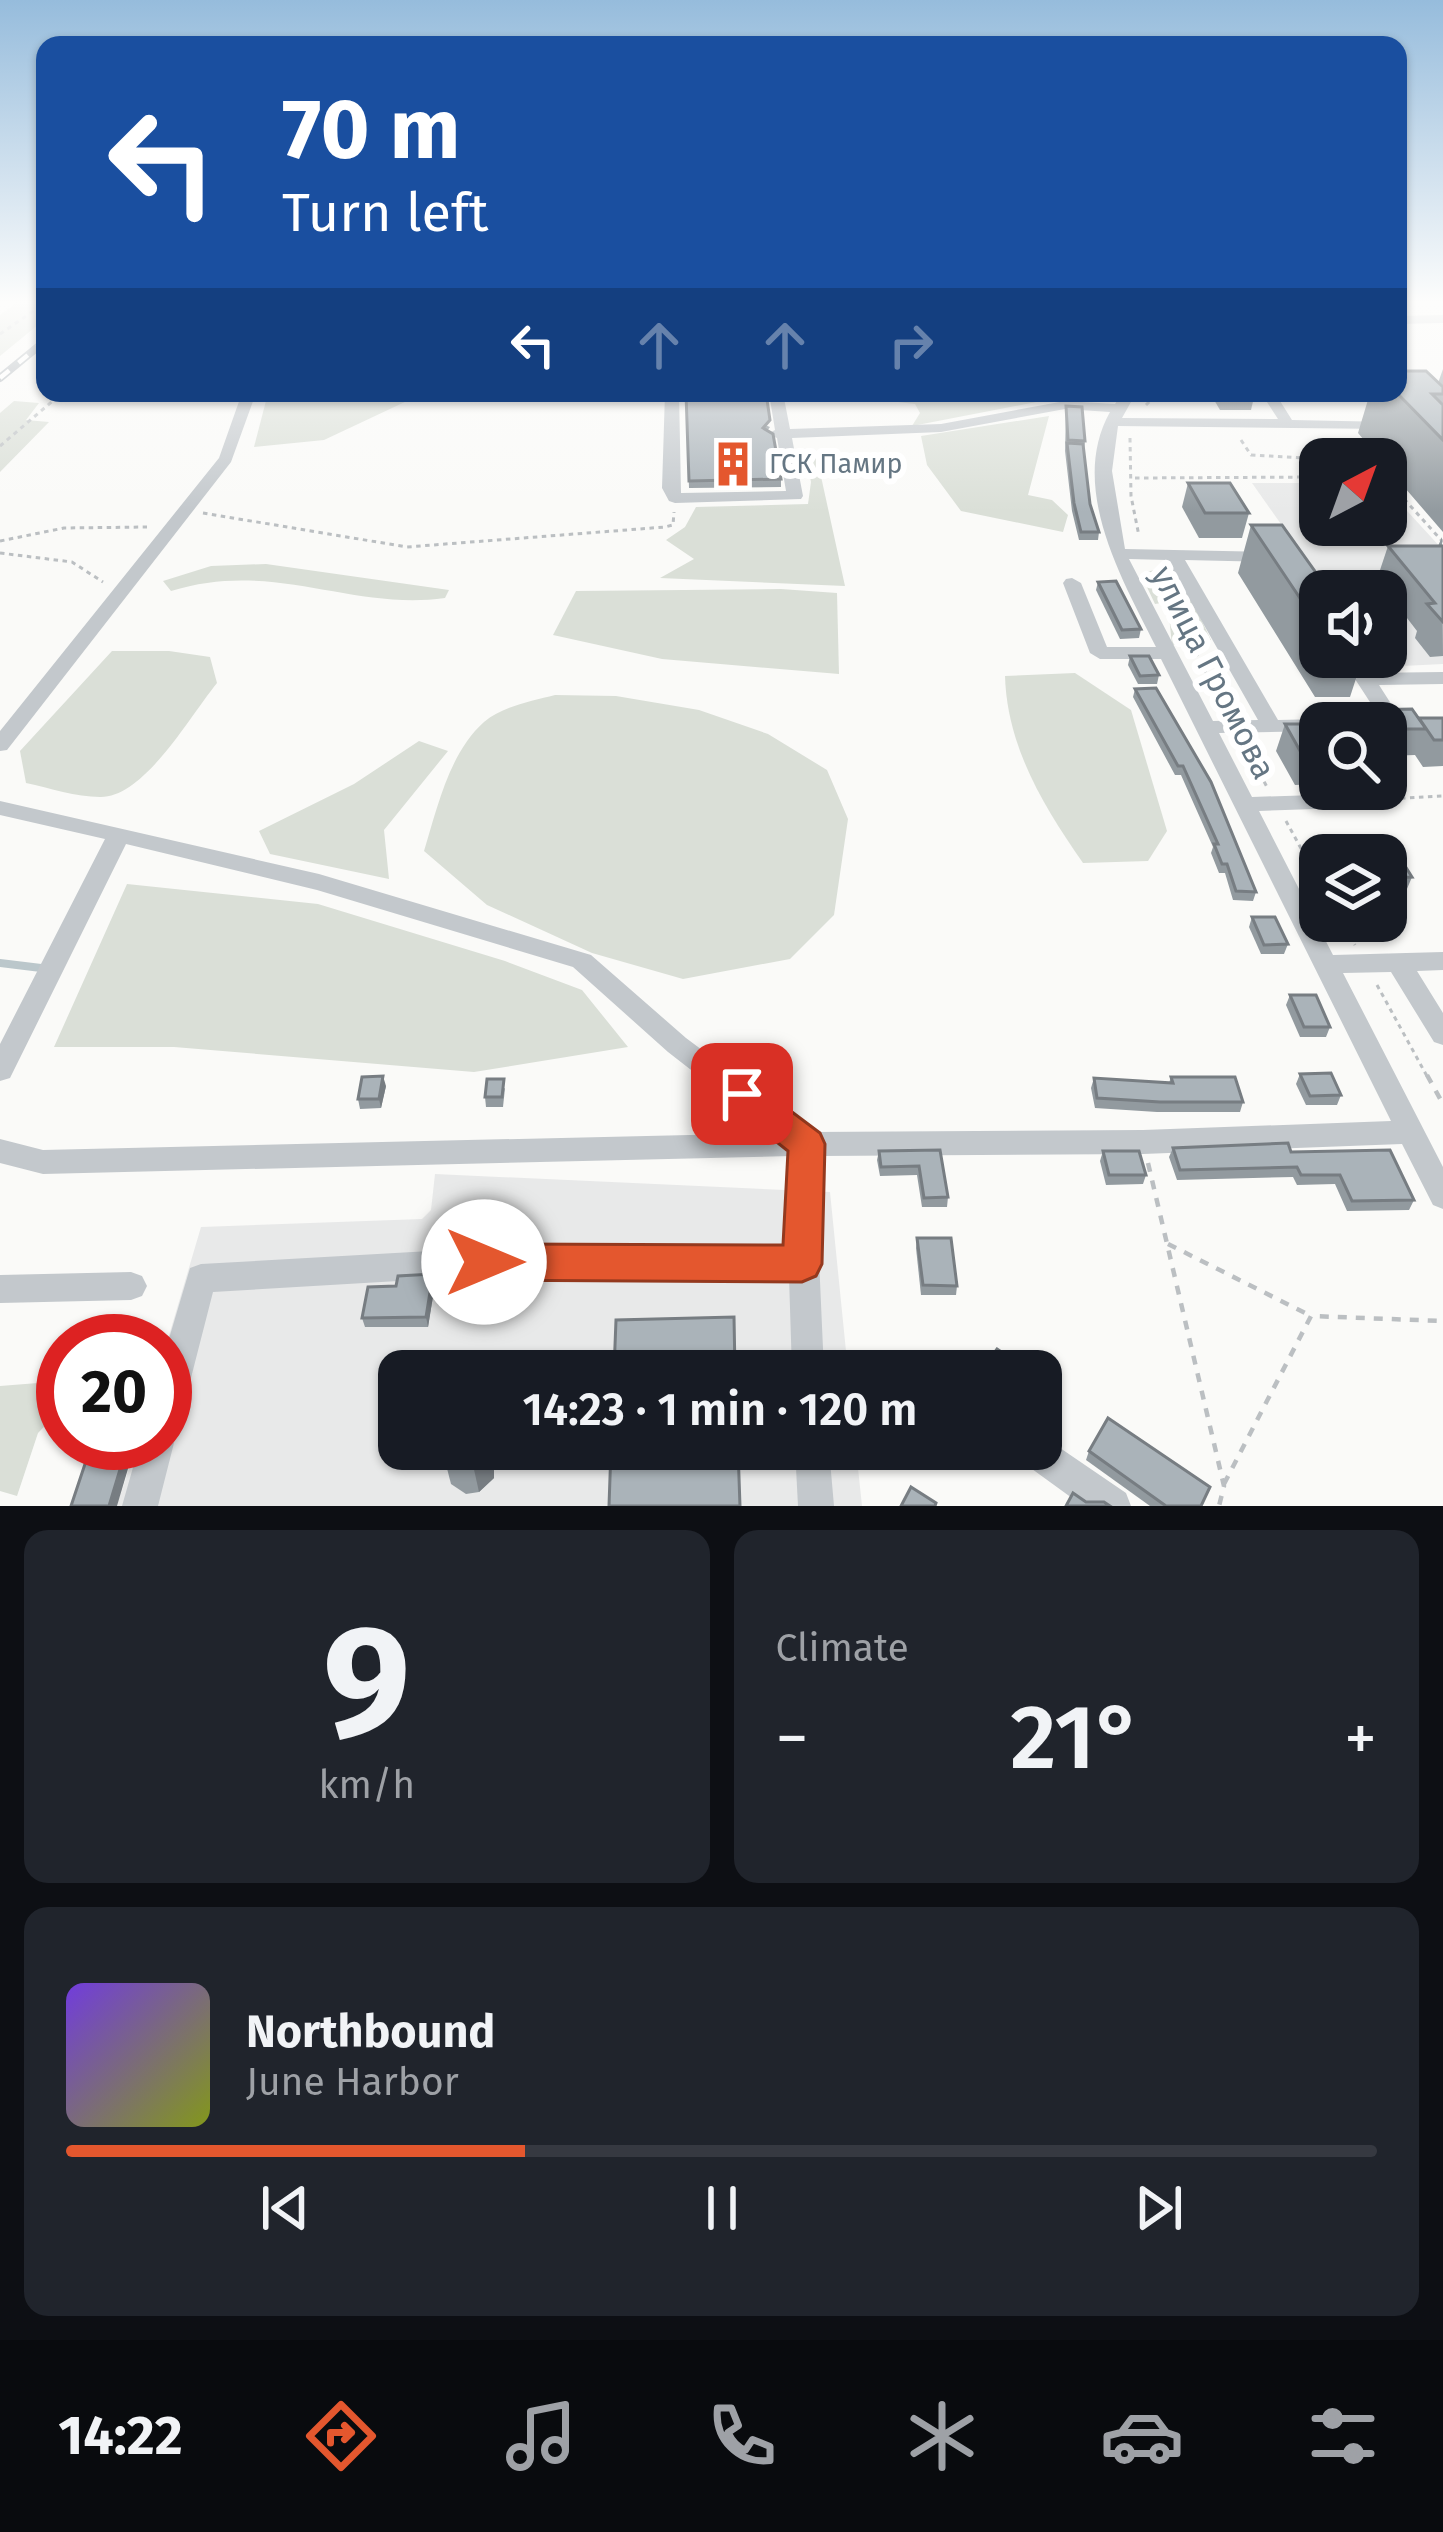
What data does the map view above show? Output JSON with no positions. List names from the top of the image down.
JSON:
{
  "streets": {
    "street": ["улица Громова"]
  },
  "places": {
    "building": ["ГСК Памир"]
  },
  "north": "top right",
  "page": {
    "turn": ["70 m", "Turn left"],
    "limit": "20",
    "trip": "14:23 · 1 min · 120 m",
    "tile": [
      ["9", "km/h"],
      "Climate"
    ],
    "heat": ["−", "21°", "+"],
    "song": ["Northbound", "June Harbor"],
    "tabs": "14:22"
  }
}
